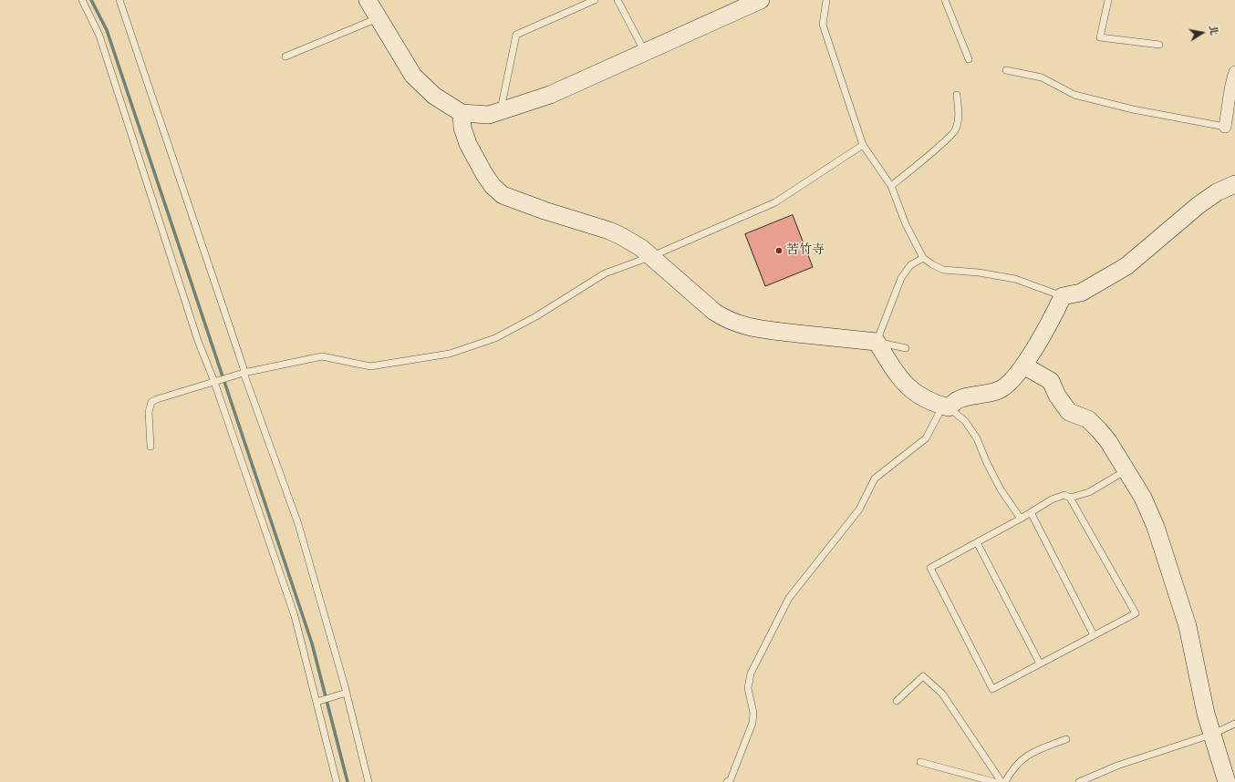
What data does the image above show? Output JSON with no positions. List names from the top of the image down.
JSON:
{
  "places": ["苦竹寺"],
  "north": "right"
}
